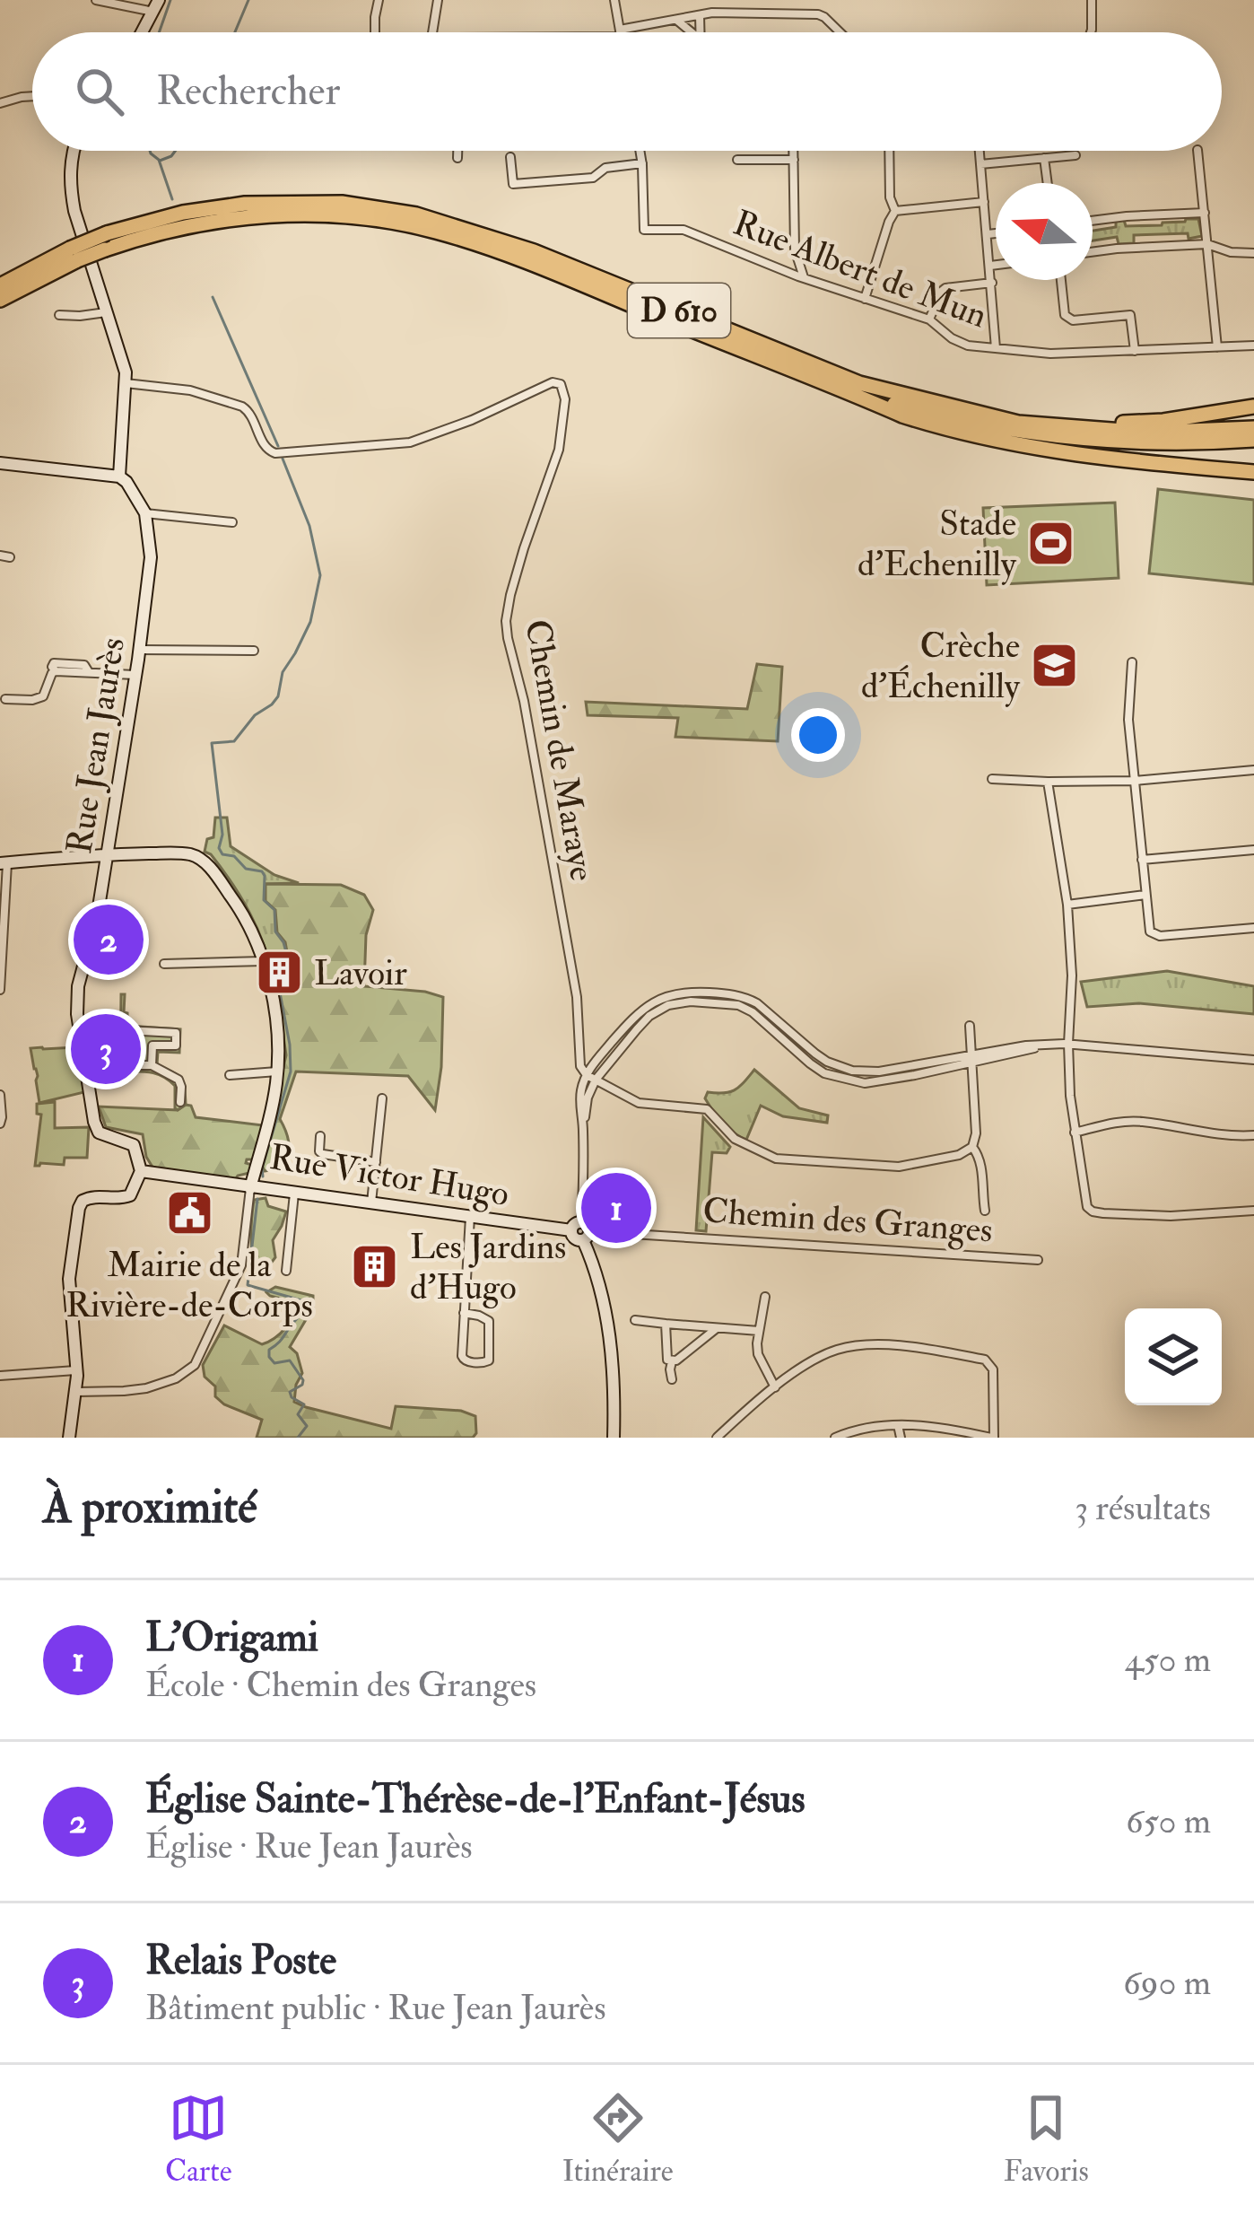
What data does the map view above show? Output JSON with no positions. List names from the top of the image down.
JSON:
{
  "streets": {
    "highway": ["D 610"],
    "street": [
      "Rue Albert de Mun",
      "Rue Jean Jaurès",
      "Chemin de Maraye",
      "Rue Victor Hugo",
      "Chemin des Granges"
    ]
  },
  "crossings": [
    ["Rue Jean Jaurès", "Rue Victor Hugo"],
    ["Rue Victor Hugo", "Chemin des Granges"]
  ],
  "places": {
    "sports": ["Stade d'Echenilly"],
    "school or university": ["Crèche d'Échenilly"],
    "building": ["Lavoir", "Les Jardins d'Hugo"],
    "public building": ["Mairie de la Rivière-de-Corps"]
  },
  "north": "left",
  "page": {
    "search": "Rechercher",
    "pins": ["2", "3", "1"],
    "heading": ["À proximité", "3 résultats"],
    "list": [
      {
        "mark": "1",
        "name": "L'Origami",
        "note": "École · Chemin des Granges",
        "value": "450 m"
      },
      {
        "mark": "2",
        "name": "Église Sainte-Thérèse-de-l'Enfant-Jésus",
        "note": "Église · Rue Jean Jaurès",
        "value": "650 m"
      },
      {
        "mark": "3",
        "name": "Relais Poste",
        "note": "Bâtiment public · Rue Jean Jaurès",
        "value": "690 m"
      }
    ],
    "nav": ["Carte", "Itinéraire", "Favoris"]
  }
}
